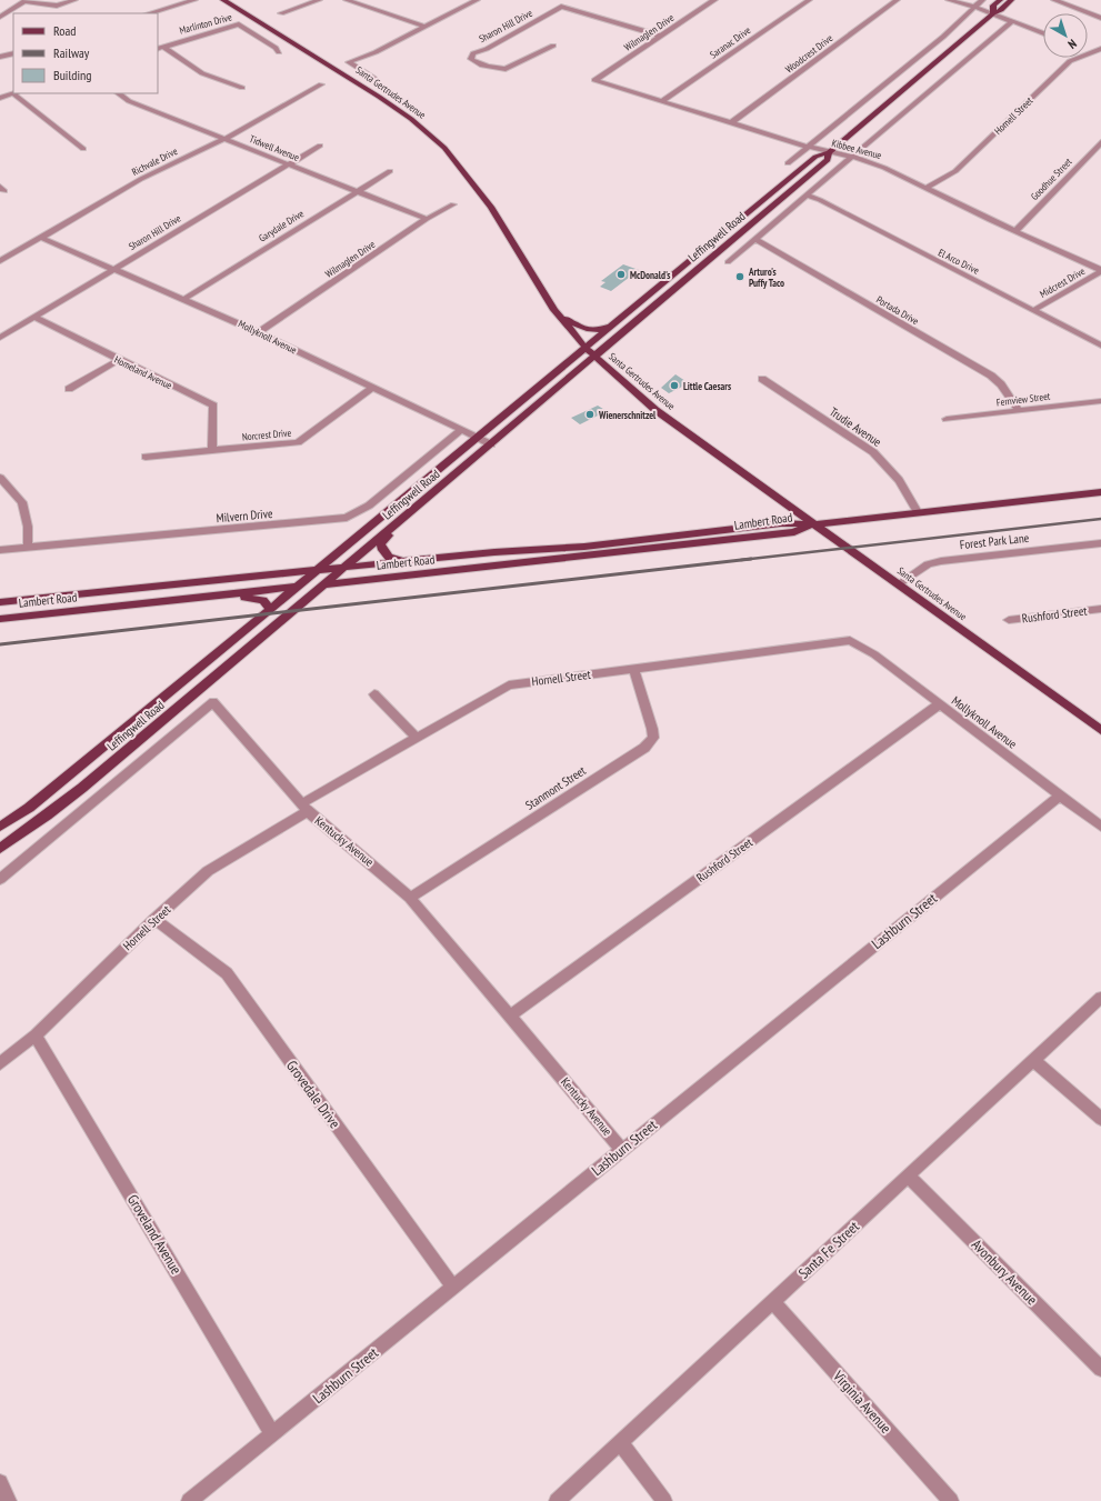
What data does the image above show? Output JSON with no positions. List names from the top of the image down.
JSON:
{
  "streets": {
    "main road": ["Santa Gertrudes Avenue", "Leffingwell Road", "Lambert Road"],
    "street": [
      "Marlinton Drive",
      "Sharon Hill Drive",
      "Wilmaglen Drive",
      "Saranac Drive",
      "Woodcrest Drive",
      "Hornell Street",
      "Tidwell Avenue",
      "Kibbee Avenue",
      "Richvale Drive",
      "Goodhue Street",
      "Garydale Drive",
      "El Arco Drive",
      "Midcrest Drive",
      "Portada Drive",
      "Mollyknoll Avenue",
      "Homeland Avenue",
      "Fernview Street",
      "Trudie Avenue",
      "Norcrest Drive",
      "Milvern Drive",
      "Forest Park Lane",
      "Rushford Street",
      "Stanmont Street",
      "Kentucky Avenue",
      "Lashburn Street",
      "Grovedale Drive",
      "Groveland Avenue",
      "Santa Fe Street",
      "Avonbury Avenue",
      "Virginia Avenue"
    ]
  },
  "crossings": [
    ["Sharon Hill Drive", "Wilmaglen Drive"],
    ["Sharon Hill Drive", "Tidwell Avenue"],
    ["Sharon Hill Drive", "Mollyknoll Avenue"],
    ["Sharon Hill Drive", "Homeland Avenue"],
    ["Wilmaglen Drive", "Tidwell Avenue"],
    ["Wilmaglen Drive", "Kibbee Avenue"],
    ["Wilmaglen Drive", "Mollyknoll Avenue"],
    ["Saranac Drive", "Kibbee Avenue"],
    ["Woodcrest Drive", "Kibbee Avenue"],
    ["Santa Gertrudes Avenue", "Leffingwell Road"],
    ["Santa Gertrudes Avenue", "Lambert Road"],
    ["Santa Gertrudes Avenue", "Forest Park Lane"],
    ["Hornell Street", "Kibbee Avenue"],
    ["Hornell Street", "Mollyknoll Avenue"],
    ["Hornell Street", "Stanmont Street"],
    ["Hornell Street", "Kentucky Avenue"],
    ["Hornell Street", "Grovedale Drive"],
    ["Hornell Street", "Groveland Avenue"],
    ["Tidwell Avenue", "Richvale Drive"],
    ["Tidwell Avenue", "Garydale Drive"],
    ["Kibbee Avenue", "Goodhue Street"],
    ["Kibbee Avenue", "Leffingwell Road"],
    ["Kibbee Avenue", "Midcrest Drive"],
    ["Richvale Drive", "Mollyknoll Avenue"],
    ["Garydale Drive", "Mollyknoll Avenue"],
    ["Leffingwell Road", "Mollyknoll Avenue"],
    ["Leffingwell Road", "Lambert Road"],
    ["El Arco Drive", "Midcrest Drive"],
    ["Portada Drive", "Fernview Street"],
    ["Mollyknoll Avenue", "Norcrest Drive"],
    ["Mollyknoll Avenue", "Milvern Drive"],
    ["Mollyknoll Avenue", "Rushford Street"],
    ["Mollyknoll Avenue", "Lashburn Street"],
    ["Homeland Avenue", "Norcrest Drive"],
    ["Trudie Avenue", "Lambert Road"],
    ["Rushford Street", "Kentucky Avenue"],
    ["Stanmont Street", "Kentucky Avenue"],
    ["Kentucky Avenue", "Lashburn Street"],
    ["Lashburn Street", "Grovedale Drive"],
    ["Lashburn Street", "Groveland Avenue"],
    ["Santa Fe Street", "Avonbury Avenue"],
    ["Santa Fe Street", "Virginia Avenue"]
  ],
  "places": [
    "McDonald's",
    "Arturo's Puffy Taco",
    "Little Caesars",
    "Wienerschnitzel"
  ],
  "legend": ["Road", "Railway", "Building"],
  "north": "bottom right"
}
